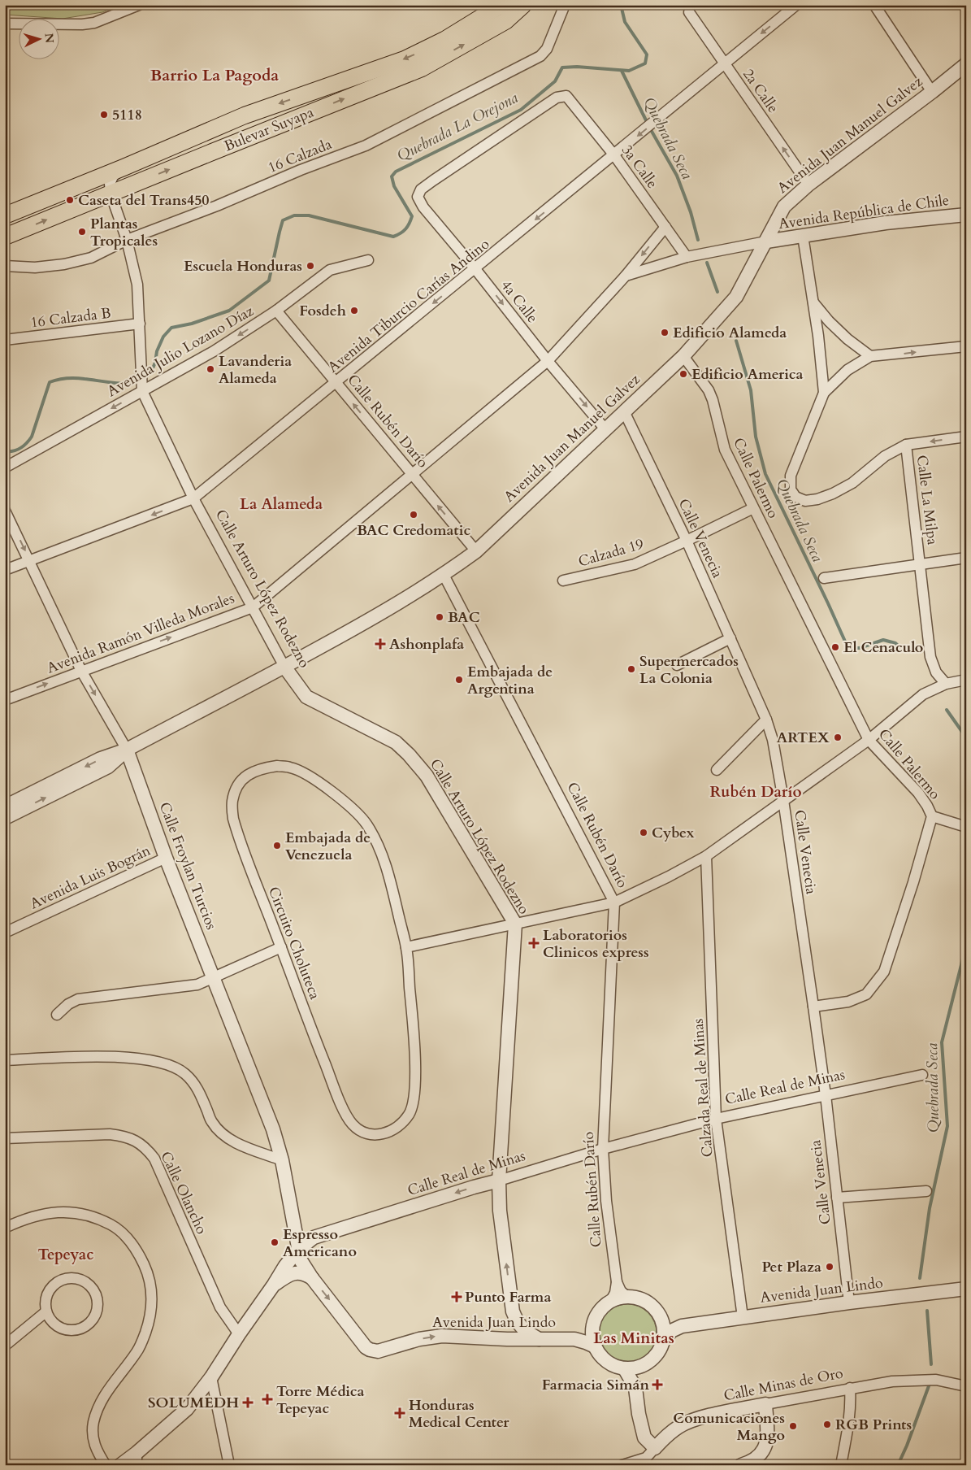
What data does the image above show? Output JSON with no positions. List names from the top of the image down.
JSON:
{
  "streets": {
    "main road": ["Bulevar Suyapa"],
    "street": [
      "2a Calle",
      "Avenida Juan Manuel Galvez",
      "16 Calzada",
      "3a Calle",
      "Avenida República de Chile",
      "4a Calle",
      "Avenida Tiburcio Carías Andino",
      "16 Calzada B",
      "Avenida Julio Lozano Díaz",
      "Calle Rubén Darío",
      "Calle Palermo",
      "Calle La Milpa",
      "Calle Venecia",
      "Calzada 19",
      "Calle Arturo López Rodezno",
      "Avenida Ramón Villeda Morales",
      "Calle Froylan Turcios",
      "Avenida Luis Bográn",
      "Circuito Choluteca",
      "Calle Real de Minas",
      "Calzada Real de Minas",
      "Calle Olancho",
      "Avenida Juan Lindo",
      "Calle Minas de Oro"
    ]
  },
  "crossings": [
    ["2a Calle", "Avenida Juan Manuel Galvez"],
    ["2a Calle", "Avenida Tiburcio Carías Andino"],
    ["Bulevar Suyapa", "Calle Arturo López Rodezno"],
    ["Avenida Juan Manuel Galvez", "Avenida República de Chile"],
    ["Avenida Juan Manuel Galvez", "4a Calle"],
    ["Avenida Juan Manuel Galvez", "Calle Rubén Darío"],
    ["Avenida Juan Manuel Galvez", "Calle Palermo"],
    ["Avenida Juan Manuel Galvez", "Calle Venecia"],
    ["Avenida Juan Manuel Galvez", "Calle Arturo López Rodezno"],
    ["Avenida Juan Manuel Galvez", "Calle Froylan Turcios"],
    ["16 Calzada", "Calle Arturo López Rodezno"],
    ["3a Calle", "4a Calle"],
    ["3a Calle", "Avenida Tiburcio Carías Andino"],
    ["3a Calle", "Avenida Ramón Villeda Morales"],
    ["Avenida República de Chile", "Calle La Milpa"],
    ["4a Calle", "Avenida Tiburcio Carías Andino"],
    ["4a Calle", "Avenida Ramón Villeda Morales"],
    ["Avenida Tiburcio Carías Andino", "Calle Rubén Darío"],
    ["Avenida Tiburcio Carías Andino", "Calle Arturo López Rodezno"],
    ["Avenida Tiburcio Carías Andino", "Calle Froylan Turcios"],
    ["16 Calzada B", "Calle Arturo López Rodezno"],
    ["Avenida Julio Lozano Díaz", "Calle Rubén Darío"],
    ["Avenida Julio Lozano Díaz", "Calle Arturo López Rodezno"],
    ["Calle Rubén Darío", "Avenida Ramón Villeda Morales"],
    ["Calle Rubén Darío", "Calle Real de Minas"],
    ["Calle Rubén Darío", "Avenida Juan Lindo"],
    ["Calle Palermo", "Calle Venecia"],
    ["Calle Palermo", "Calzada 19"],
    ["Calle Venecia", "Calzada 19"],
    ["Calle Venecia", "Calle Real de Minas"],
    ["Calle Venecia", "Avenida Juan Lindo"],
    ["Calle Arturo López Rodezno", "Avenida Ramón Villeda Morales"],
    ["Calle Arturo López Rodezno", "Calle Real de Minas"],
    ["Calle Arturo López Rodezno", "Avenida Juan Lindo"],
    ["Avenida Ramón Villeda Morales", "Calle Froylan Turcios"],
    ["Calle Froylan Turcios", "Avenida Luis Bográn"],
    ["Calle Froylan Turcios", "Calle Real de Minas"],
    ["Calle Froylan Turcios", "Avenida Juan Lindo"],
    ["Calle Real de Minas", "Calzada Real de Minas"],
    ["Calle Real de Minas", "Calle Olancho"],
    ["Calle Real de Minas", "Avenida Juan Lindo"],
    ["Calzada Real de Minas", "Avenida Juan Lindo"]
  ],
  "one_way": [
    "2a Calle",
    "4a Calle",
    "Avenida Tiburcio Carías Andino",
    "Avenida Julio Lozano Díaz"
  ],
  "districts": [
    "Barrio La Pagoda",
    "La Alameda",
    "Rubén Darío",
    "Tepeyac",
    "Las Minitas"
  ],
  "water": ["Quebrada La Orejona", "Quebrada Seca"],
  "places": {
    "other": [
      "5118",
      "Caseta del Trans450",
      "Plantas Tropicales",
      "Escuela Honduras",
      "Fosdeh",
      "Edificio Alameda",
      "Lavanderia Alameda",
      "Edificio America",
      "BAC Credomatic",
      "BAC",
      "El Cenaculo",
      "Supermercados La Colonia",
      "Embajada de Argentina",
      "ARTEX",
      "Cybex",
      "Embajada de Venezuela",
      "Espresso Americano",
      "Pet Plaza",
      "RGB Prints",
      "Comunicaciones Mango"
    ],
    "health": [
      "Ashonplafa",
      "Laboratorios Clinicos express",
      "Punto Farma",
      "Farmacia Simán",
      "Torre Médica Tepeyac",
      "SOLUMEDH",
      "Honduras Medical Center"
    ]
  },
  "north": "right"
}
